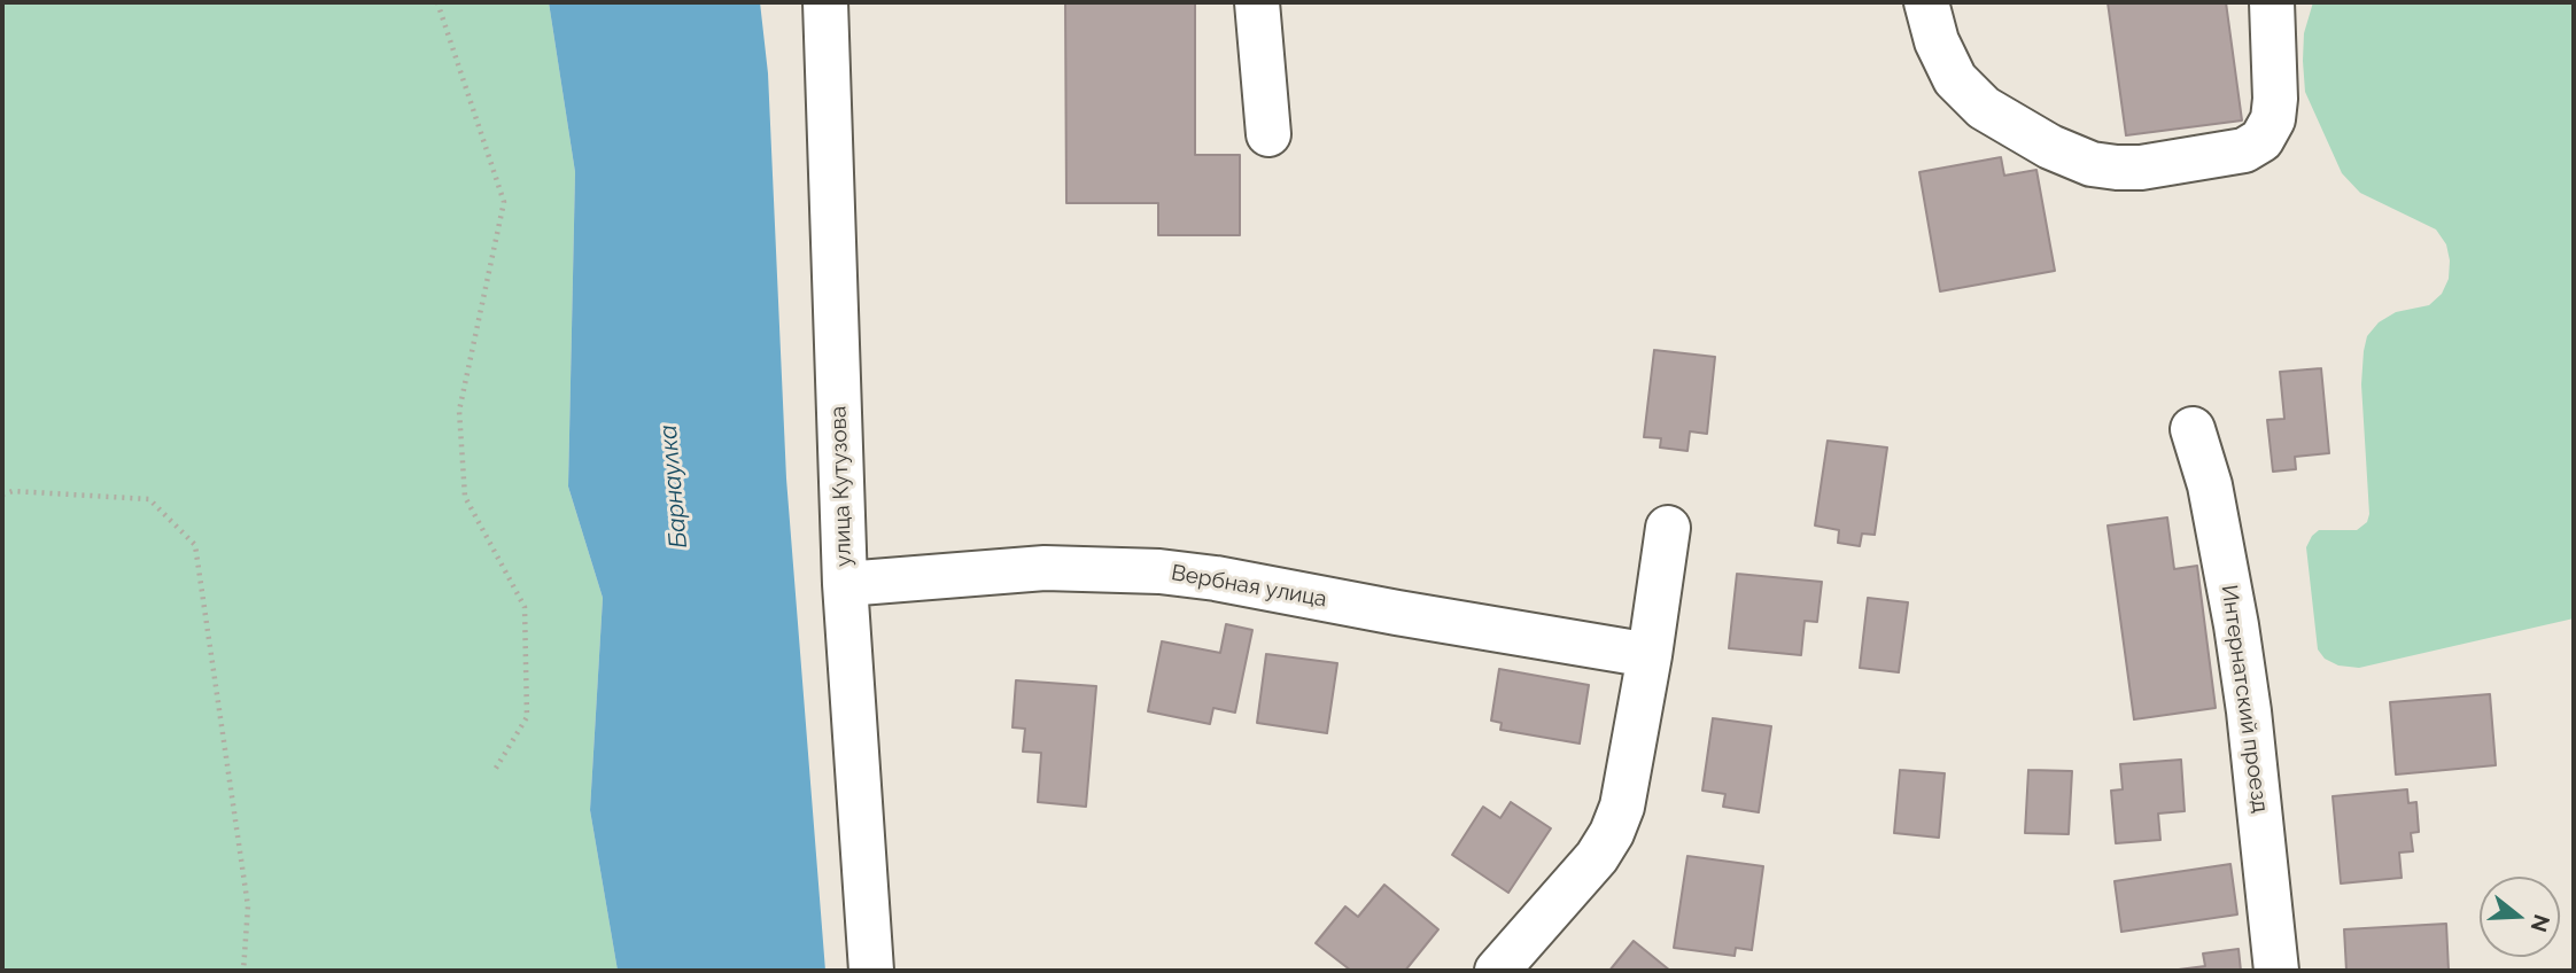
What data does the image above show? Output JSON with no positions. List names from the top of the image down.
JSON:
{
  "streets": {
    "street": ["улица Кутузова", "Вербная улица", "Интернатский проезд"]
  },
  "crossings": [
    ["улица Кутузова", "Вербная улица"]
  ],
  "water": ["Барнаулка"],
  "north": "right"
}
